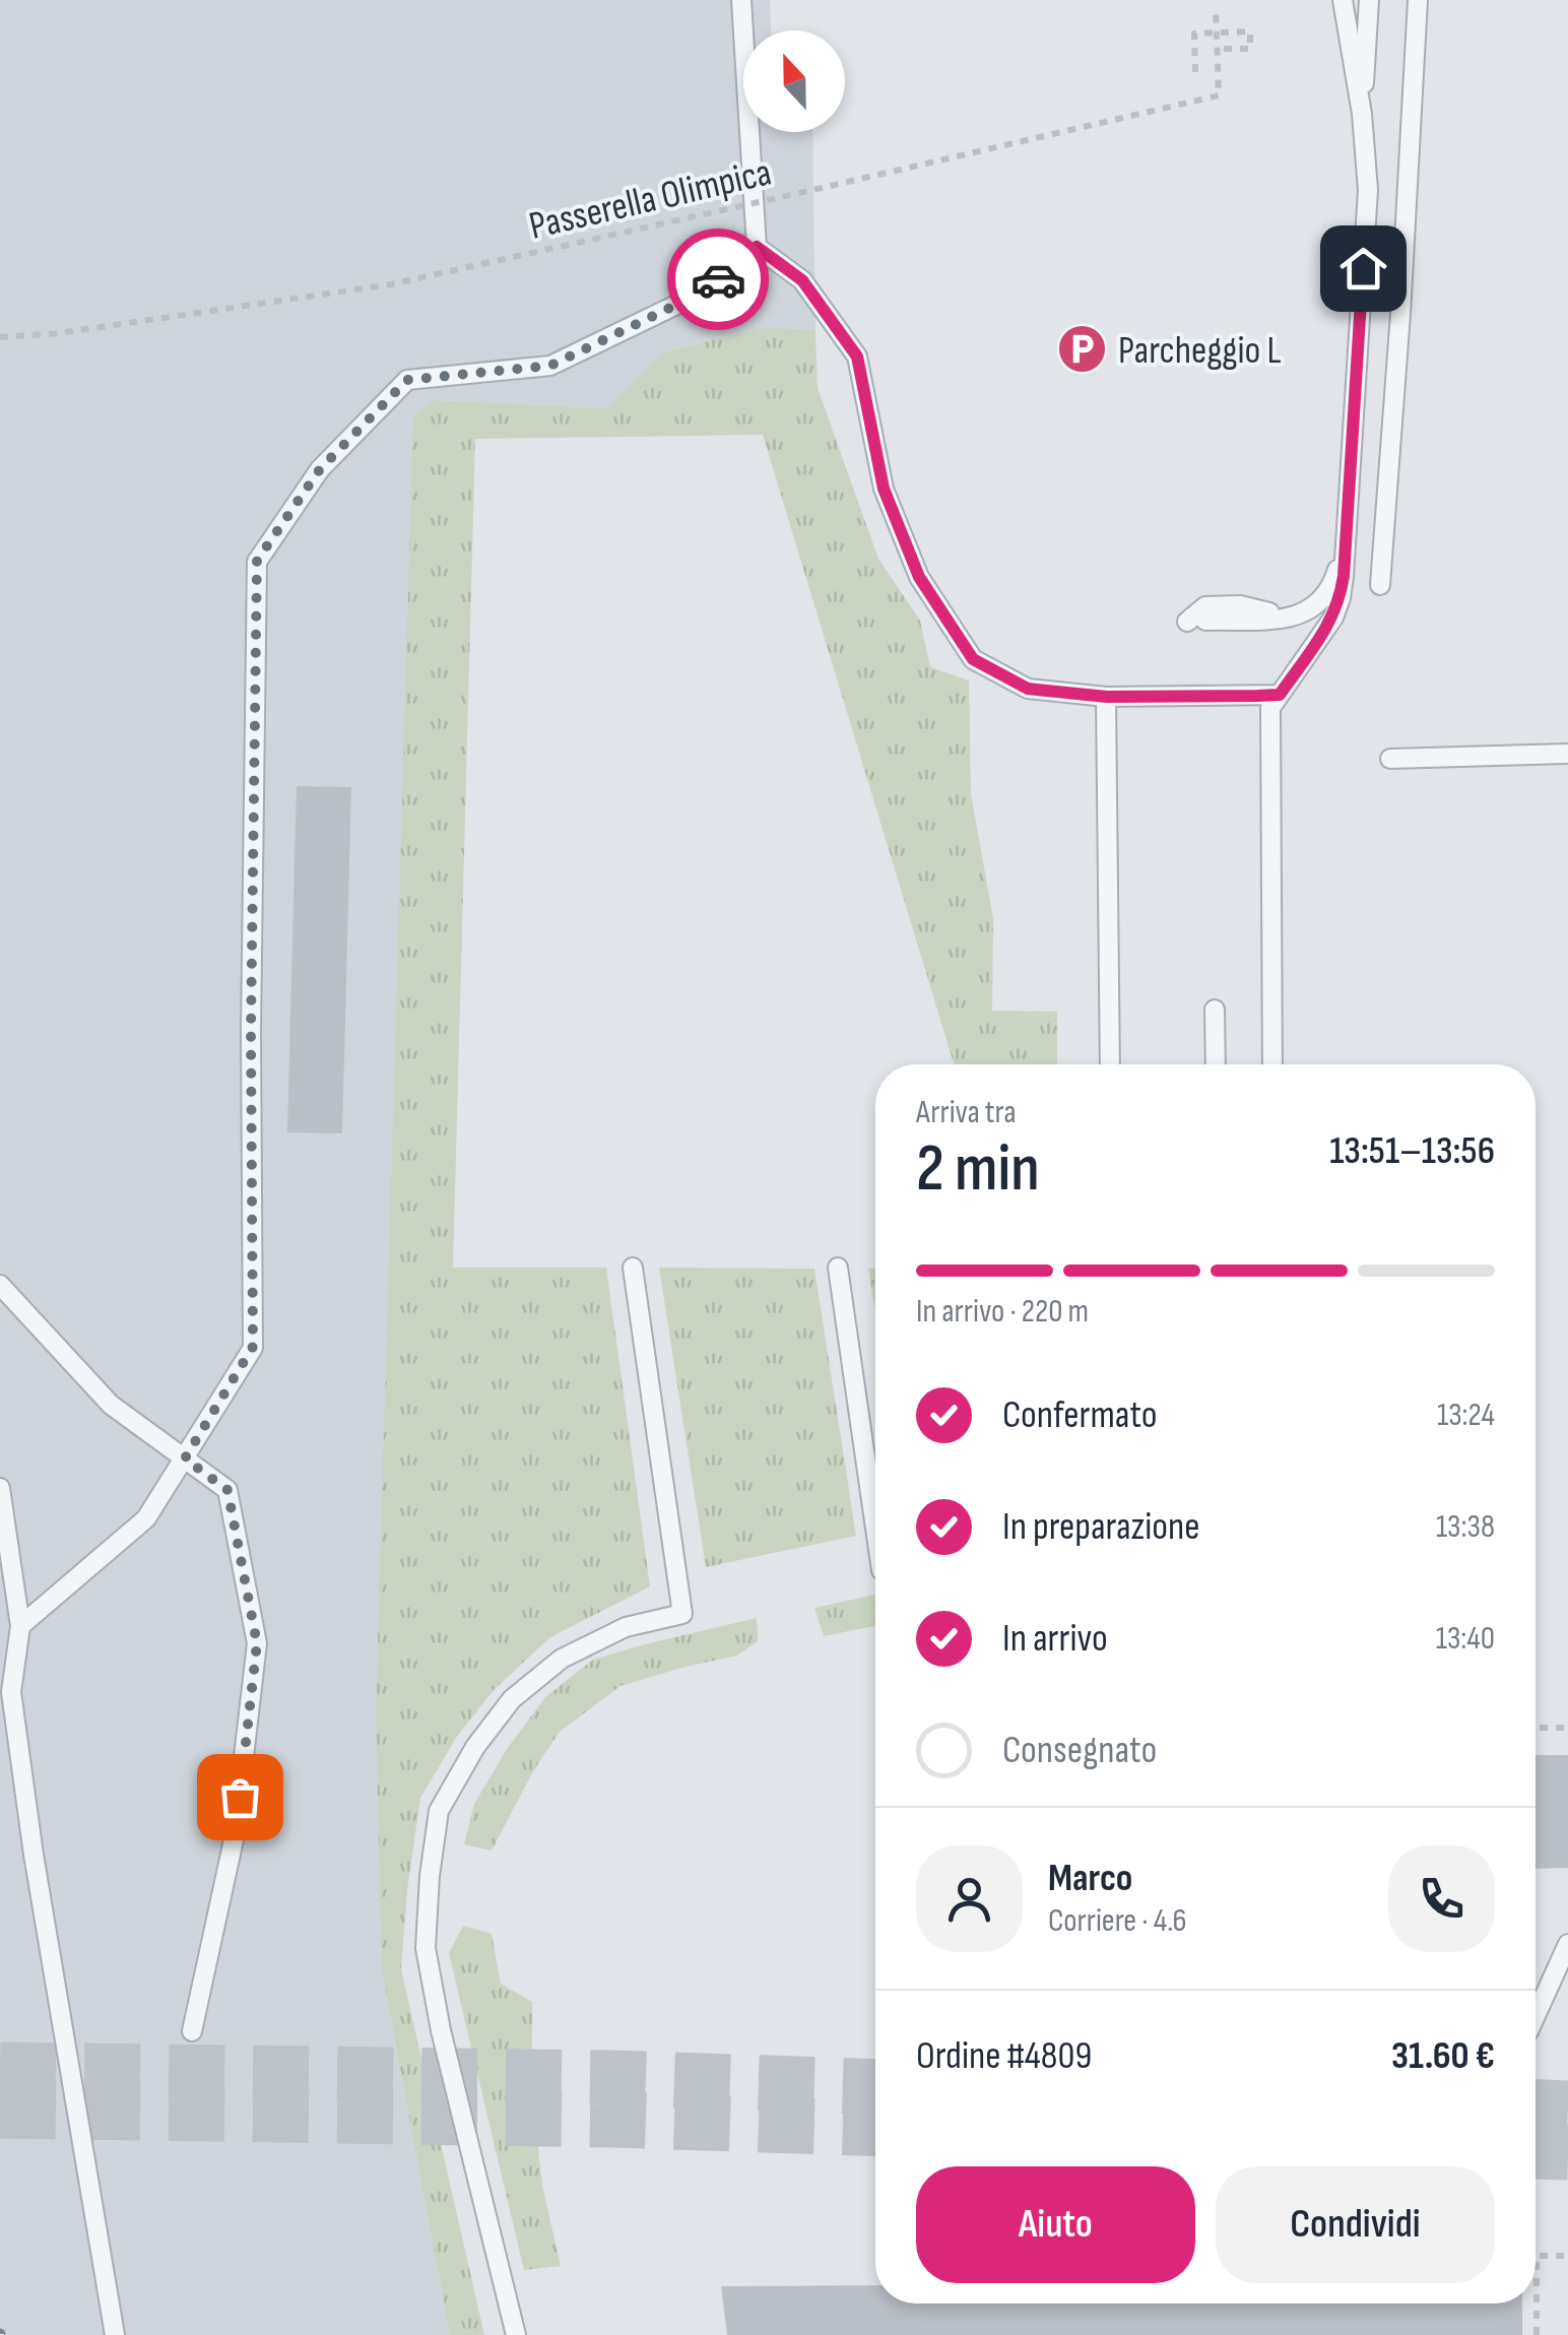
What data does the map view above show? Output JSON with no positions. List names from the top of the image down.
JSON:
{
  "streets": {
    "path": ["Passerella Olimpica"]
  },
  "places": {
    "parking": ["Parcheggio L"]
  },
  "north": "top",
  "page": {
    "heading": ["2 min", "Arriva tra", "13:51–13:56"],
    "panel": [
      "Marco",
      "Corriere · 4.6",
      "Ordine #4809",
      "31.60 €"
    ],
    "bar": "In arrivo · 220 m",
    "list": [
      ["Confermato", "13:24"],
      ["In preparazione", "13:38"],
      ["In arrivo", "13:40"],
      "Consegnato"
    ],
    "buttons": ["Aiuto", "Condividi"]
  }
}
